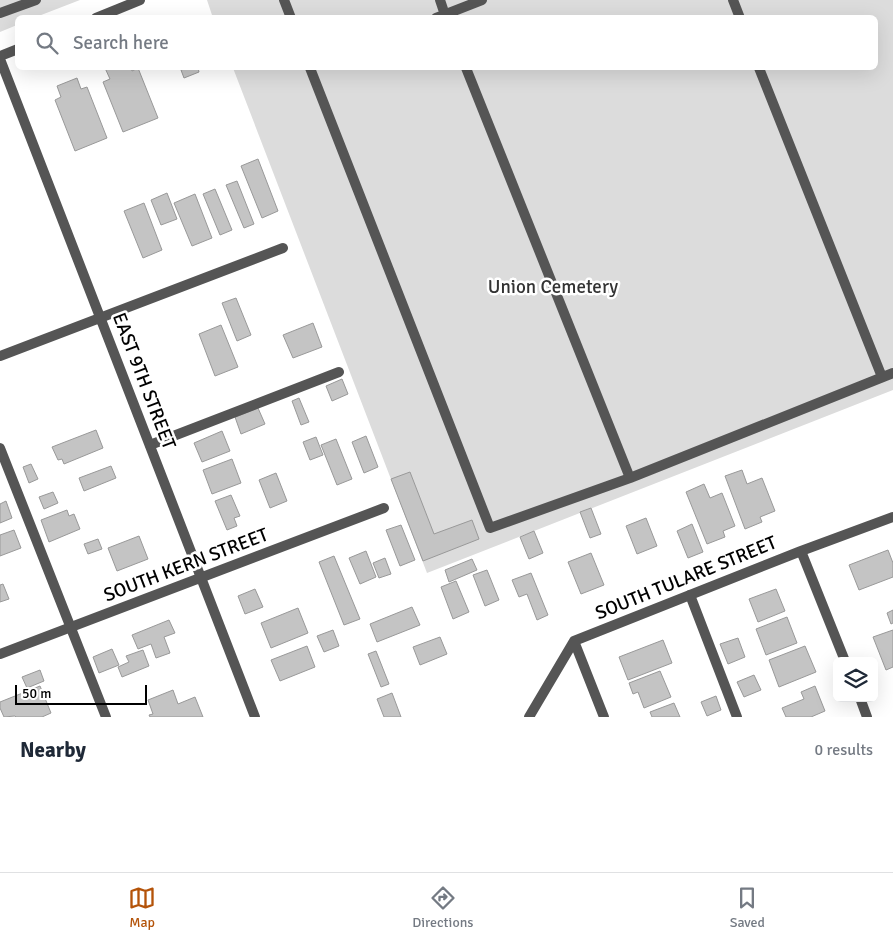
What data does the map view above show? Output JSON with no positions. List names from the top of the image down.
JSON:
{
  "streets": {
    "street": ["EAST 9TH STREET", "SOUTH KERN STREET", "SOUTH TULARE STREET"]
  },
  "crossings": [
    ["EAST 9TH STREET", "SOUTH KERN STREET"]
  ],
  "parks": ["Union Cemetery"],
  "scale_bar": "50 m",
  "page": {
    "search": "Search here",
    "scale": "50 m",
    "heading": ["Nearby", "0 results"],
    "nav": ["Map", "Directions", "Saved"]
  }
}
